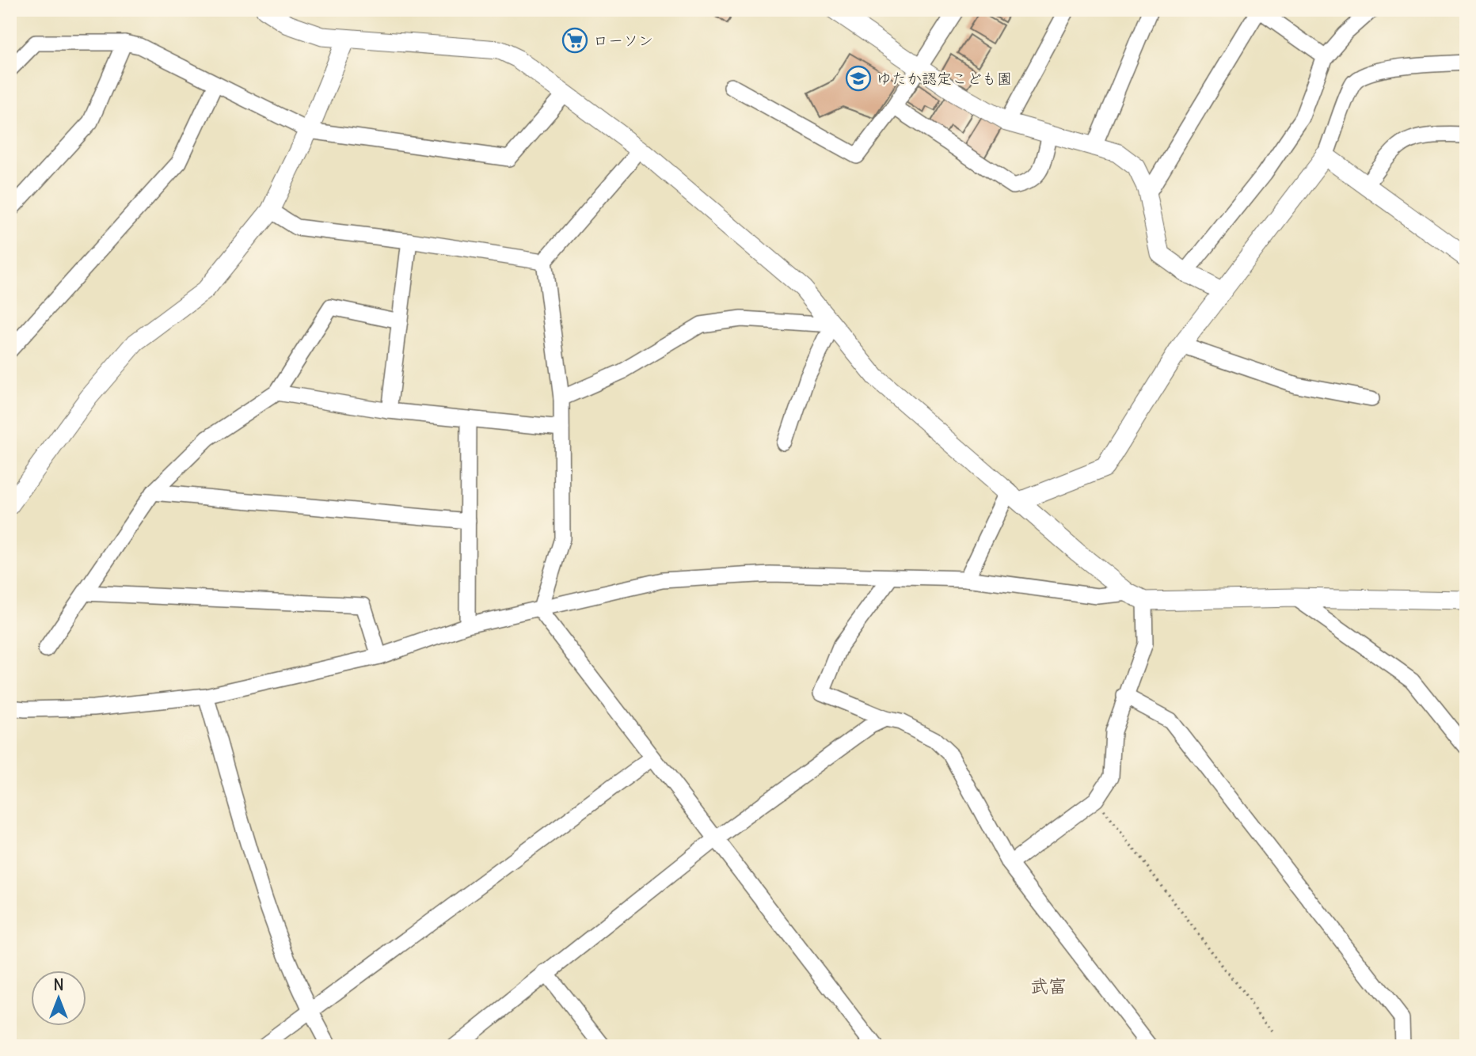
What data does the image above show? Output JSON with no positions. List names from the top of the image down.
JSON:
{
  "districts": ["武富"],
  "places": {
    "supermarket": ["ローソン"],
    "school or university": ["ゆたか認定こども園"]
  },
  "north": "top"
}
